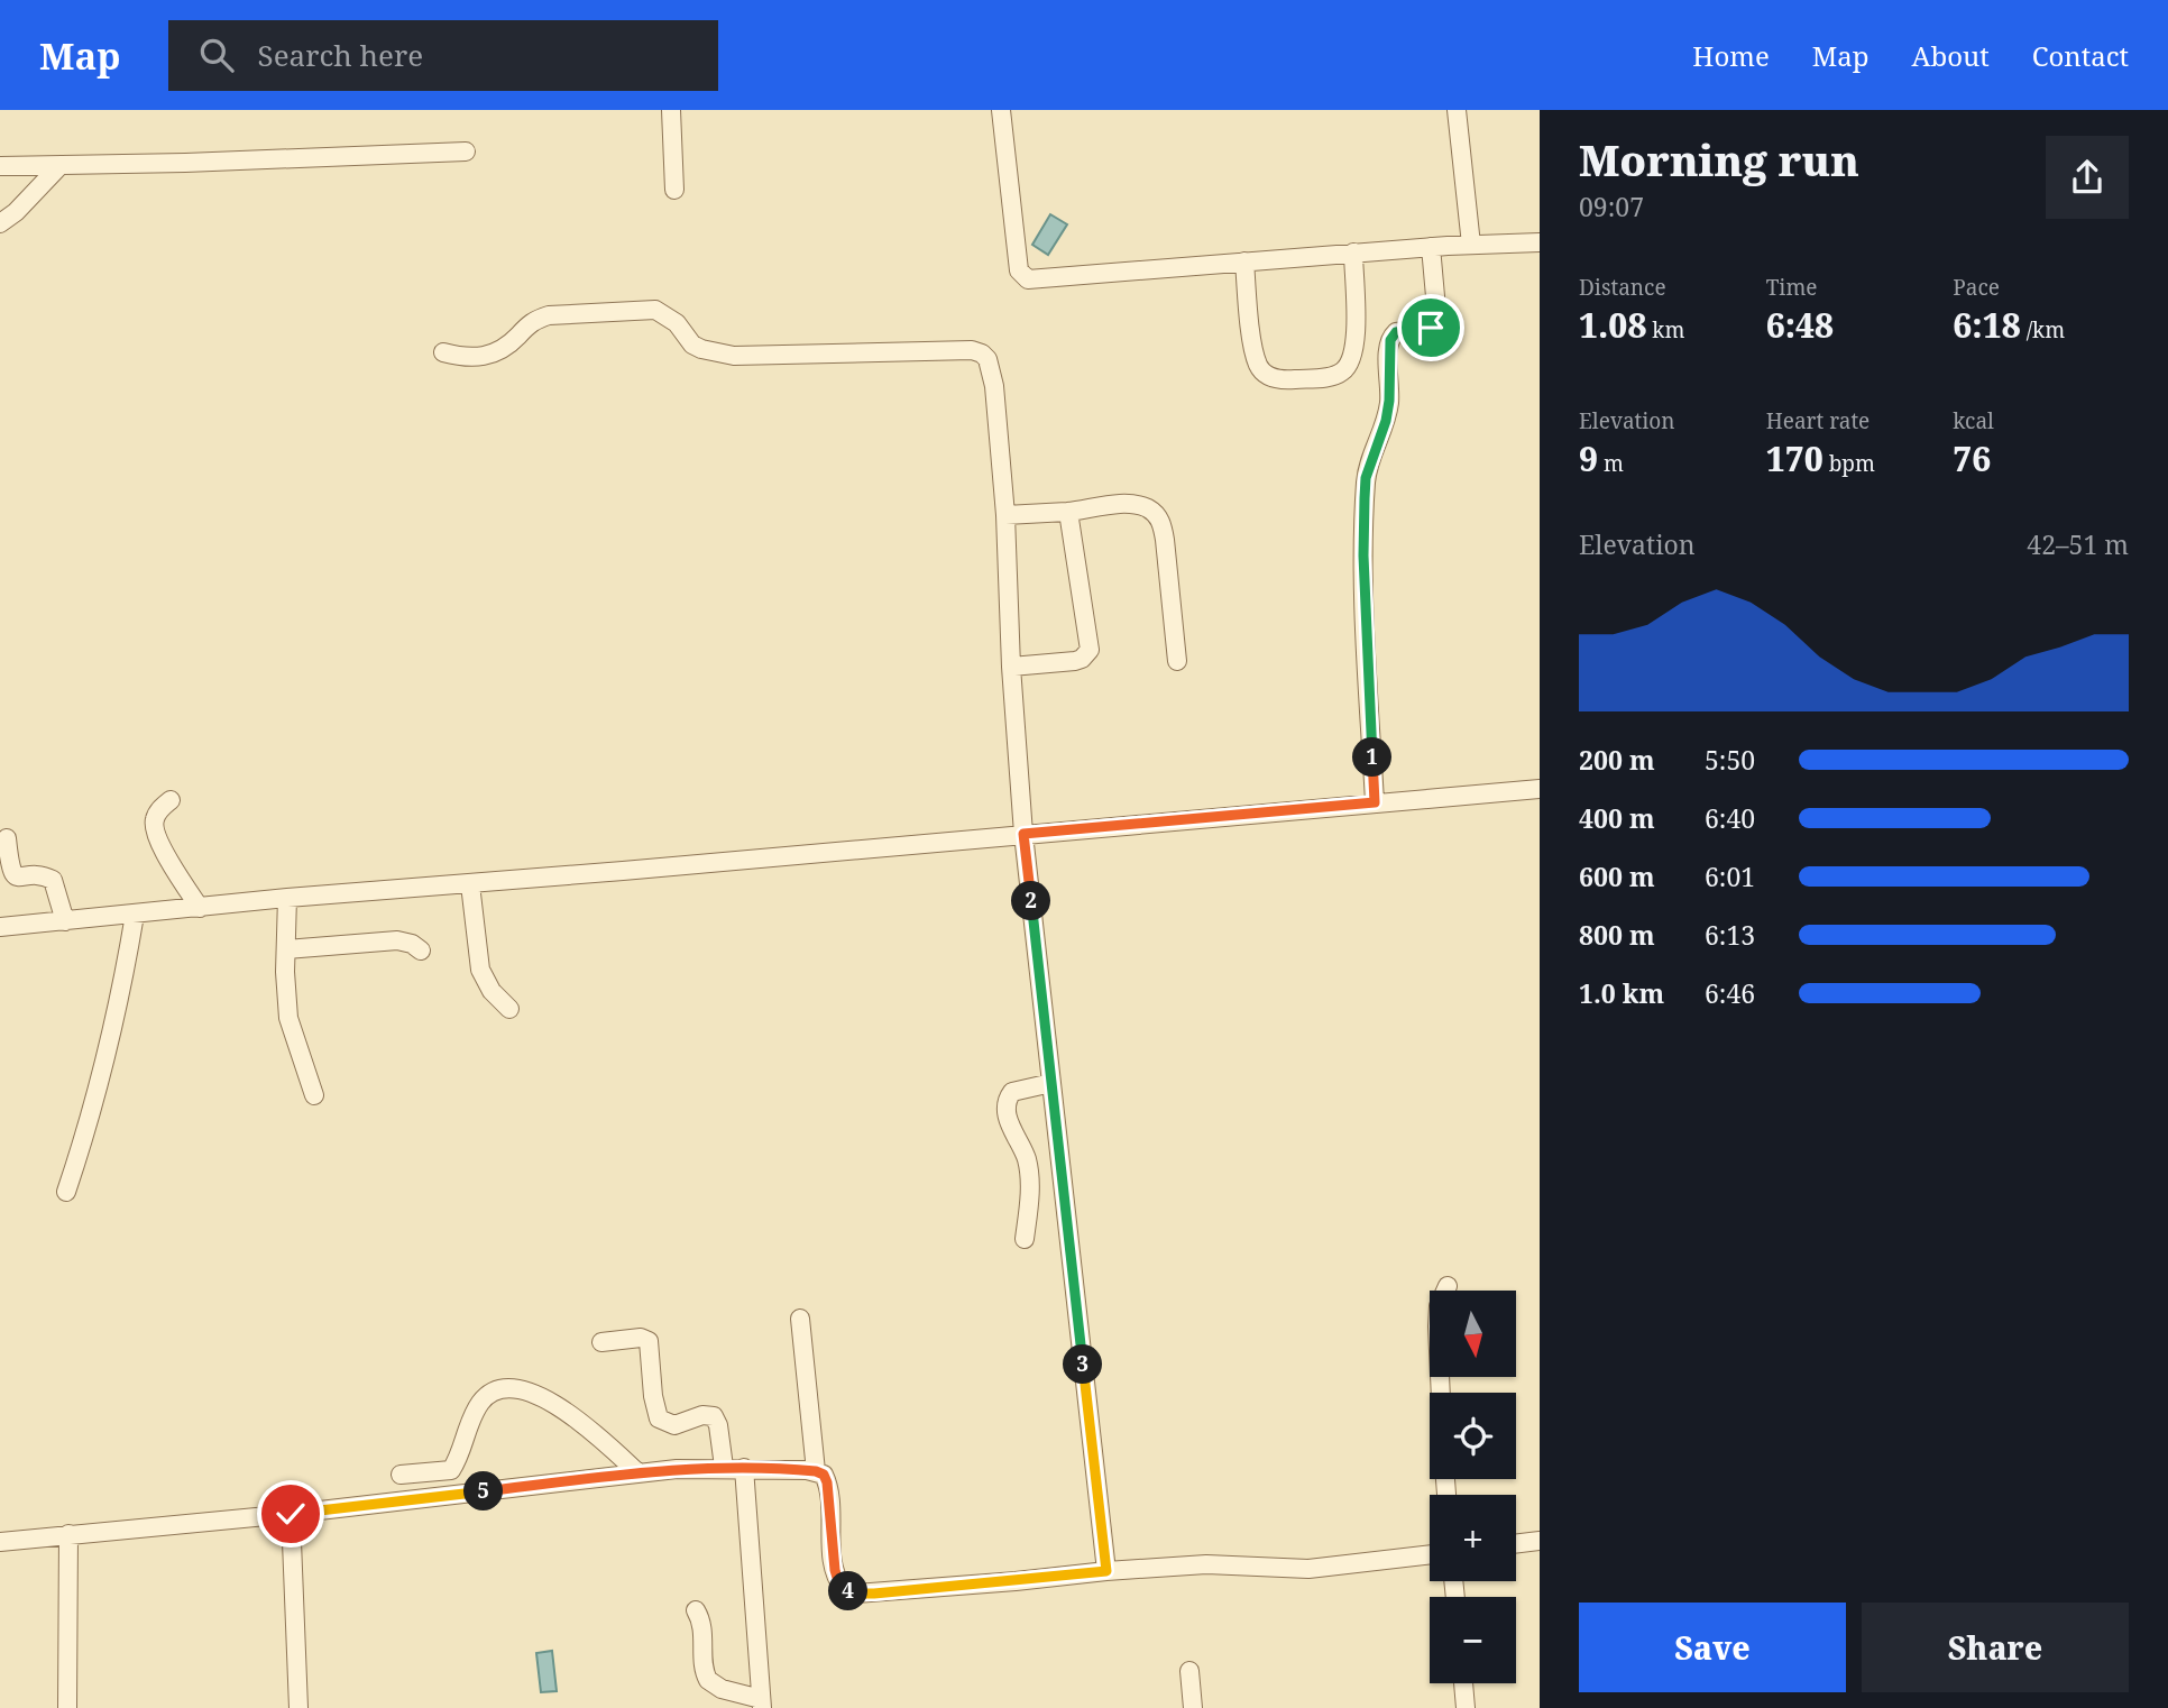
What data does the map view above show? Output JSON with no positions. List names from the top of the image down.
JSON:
{
  "north": "bottom",
  "page": {
    "header": "Map",
    "search": "Search here",
    "nav": [
      "Home",
      "Map",
      "About",
      "Contact"
    ],
    "heading": ["Morning run", "09:07"],
    "stats": [
      ["Distance", "1.08 km"],
      ["Time", "6:48"],
      ["Pace", "6:18 /km"],
      ["Elevation", "9 m"],
      ["Heart rate", "170 bpm"],
      ["kcal", "76"]
    ],
    "chart": ["Elevation", "42–51 m"],
    "list": [
      {
        "name": "200 m",
        "note": "5:50"
      },
      {
        "name": "400 m",
        "note": "6:40"
      },
      {
        "name": "600 m",
        "note": "6:01"
      },
      {
        "name": "800 m",
        "note": "6:13"
      },
      {
        "name": "1.0 km",
        "note": "6:46"
      }
    ],
    "pins": [
      "1",
      "2",
      "3",
      "5",
      "4"
    ],
    "map_buttons": ["+", "−"],
    "buttons": ["Save", "Share"]
  }
}
